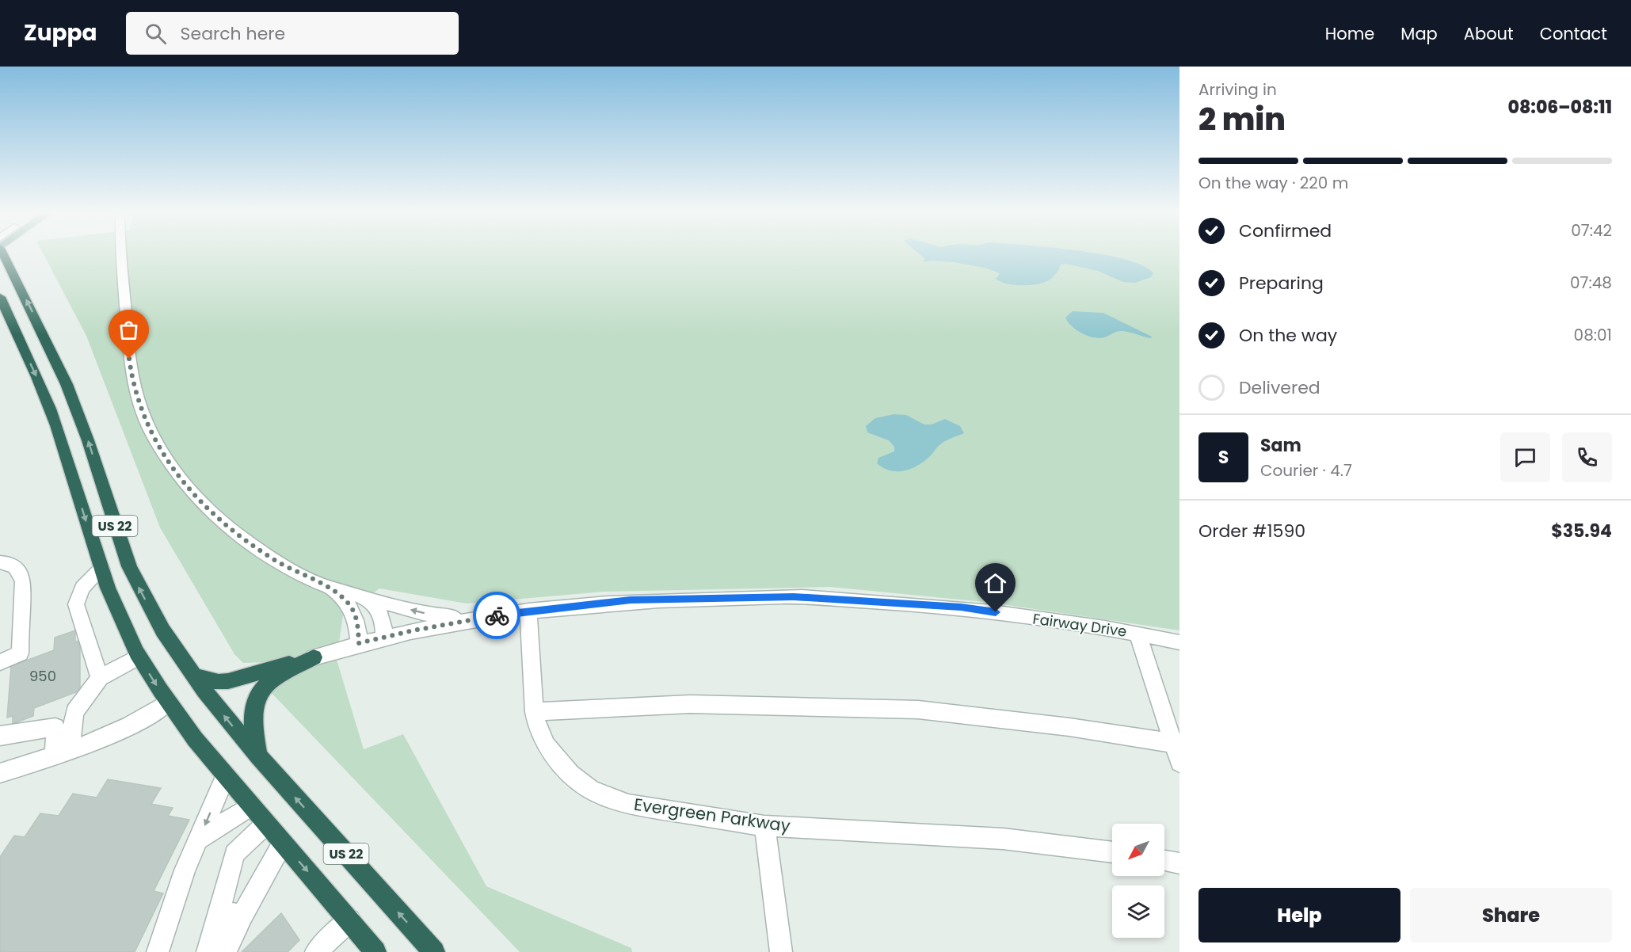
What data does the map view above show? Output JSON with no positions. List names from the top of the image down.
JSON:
{
  "streets": {
    "highway": ["US 22"],
    "street": ["Fairway Drive", "Evergreen Parkway"]
  },
  "crossings": [
    ["Fairway Drive", "Evergreen Parkway"]
  ],
  "house_numbers": ["950"],
  "north": "bottom left",
  "page": {
    "header": "Zuppa",
    "search": "Search here",
    "nav": [
      "Home",
      "Map",
      "About",
      "Contact"
    ],
    "heading": ["2 min", "Arriving in", "08:06–08:11"],
    "panel": [
      "Sam",
      "Courier · 4.7",
      "Order #1590",
      "$35.94"
    ],
    "bar": "On the way · 220 m",
    "list": [
      ["Confirmed", "07:42"],
      ["Preparing", "07:48"],
      ["On the way", "08:01"],
      "Delivered"
    ],
    "round": "S",
    "buttons": ["Help", "Share"]
  }
}
